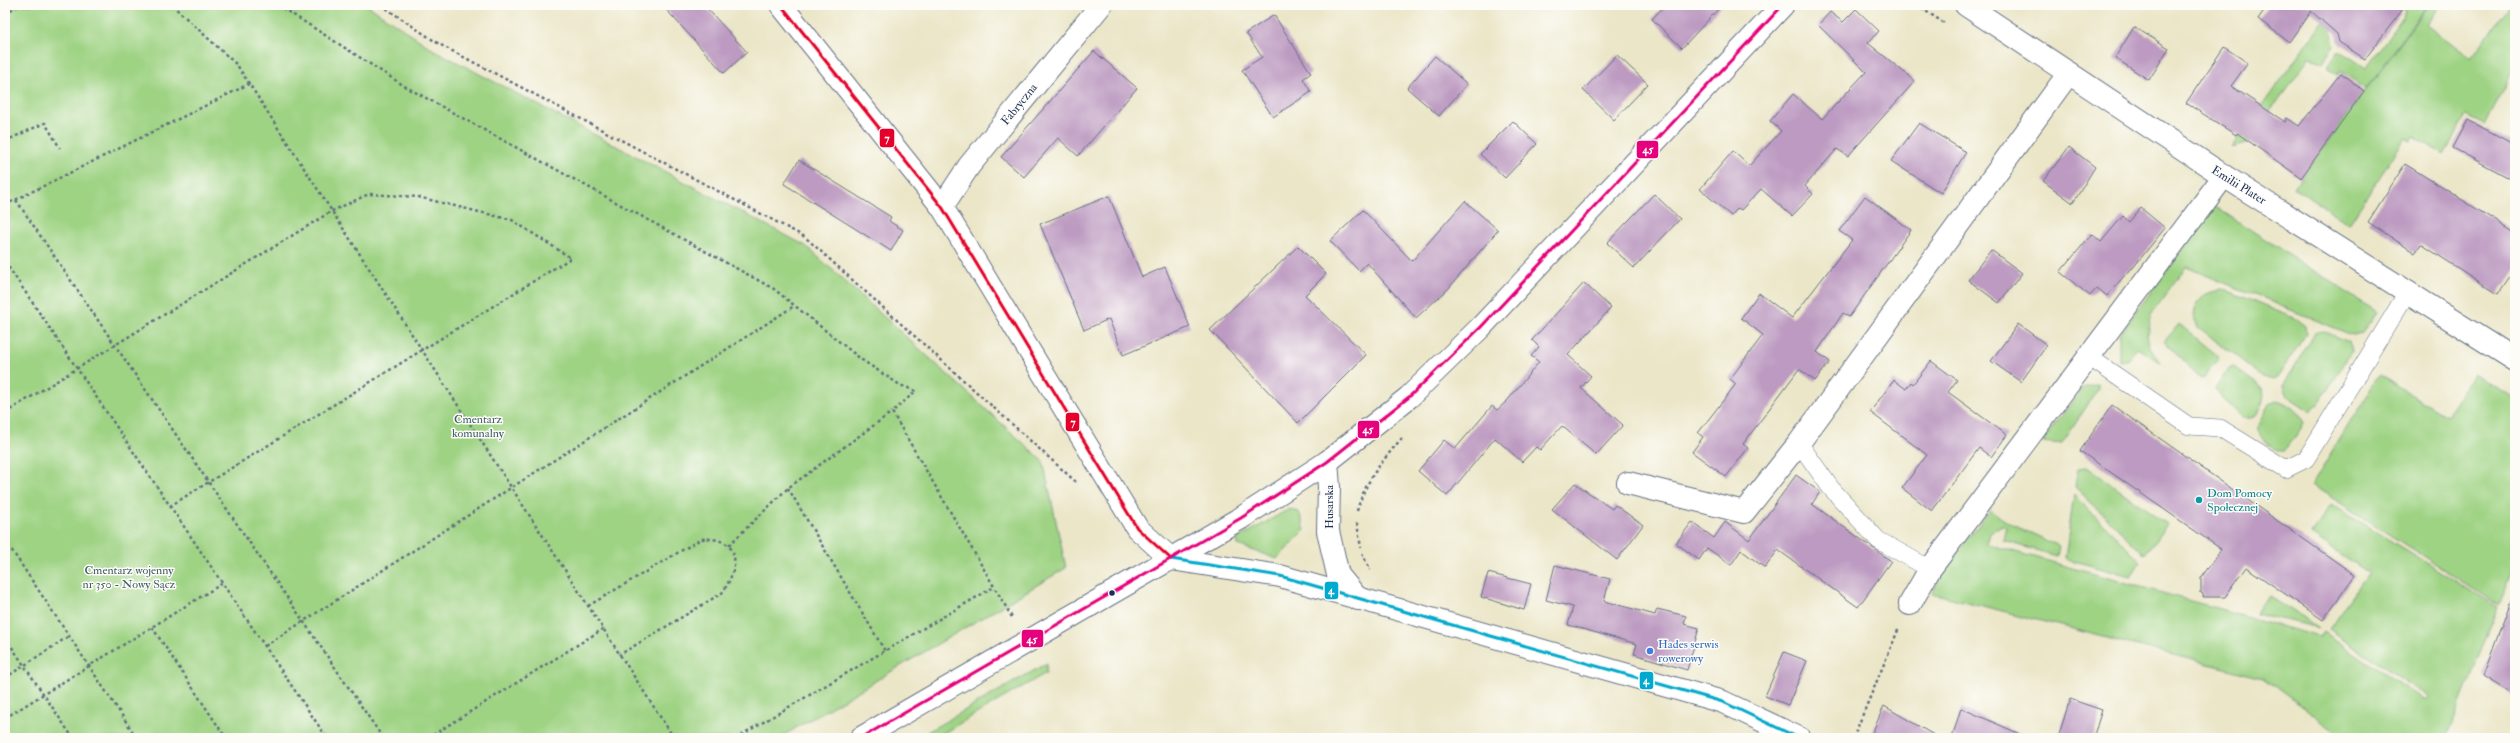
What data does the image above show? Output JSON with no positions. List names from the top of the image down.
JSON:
{
  "streets": {
    "street": ["Fabryczna", "Emilii Plater", "Husarska"]
  },
  "parks": ["Cmentarz komunalny", "Cmentarz wojenny nr 350 - Nowy Sącz"],
  "places": ["Dom Pomocy Społecznej", "Hades serwis rowerowy"],
  "lines": ["transit line 7", "transit line 45", "transit line 4"]
}
